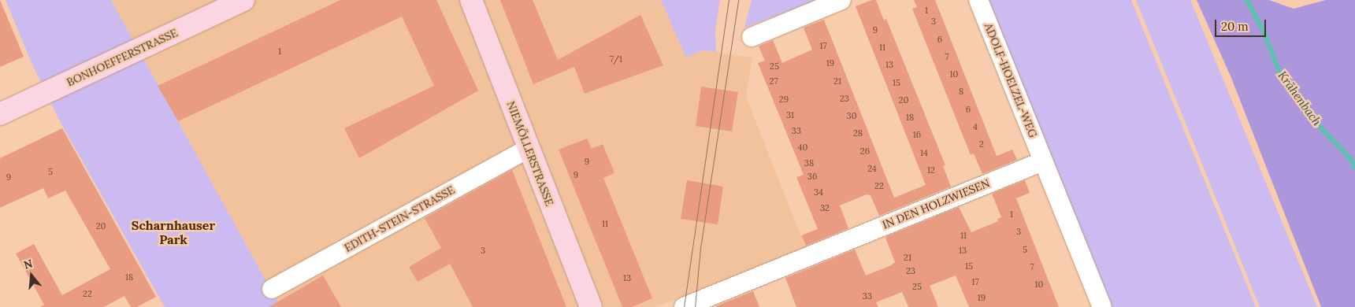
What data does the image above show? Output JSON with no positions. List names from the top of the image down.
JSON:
{
  "streets": {
    "main road": ["BONHOEFFERSTRASSE", "NIEMÖLLERSTRASSE"],
    "street": ["ADOLF-HOELZEL-WEG", "IN DEN HOLZWIESEN", "EDITH-STEIN-STRASSE"]
  },
  "crossings": [
    ["ADOLF-HOELZEL-WEG", "IN DEN HOLZWIESEN"],
    ["NIEMÖLLERSTRASSE", "EDITH-STEIN-STRASSE"]
  ],
  "districts": ["Scharnhauser Park"],
  "water": ["Krähenbach"],
  "house_numbers": [
    "1",
    "3",
    "9",
    "6",
    "17",
    "11",
    "1",
    "7",
    "7/1",
    "19",
    "13",
    "25",
    "10",
    "27",
    "21",
    "15",
    "8",
    "23",
    "29",
    "20",
    "6",
    "31",
    "30",
    "18",
    "4",
    "33",
    "28",
    "16",
    "2",
    "40",
    "26",
    "14",
    "9",
    "38",
    "24",
    "12",
    "5",
    "9",
    "36",
    "9",
    "22",
    "34",
    "32",
    "1",
    "11",
    "20",
    "3",
    "11",
    "5",
    "3",
    "13",
    "21",
    "15",
    "7",
    "23",
    "18",
    "13",
    "17",
    "10",
    "25",
    "22",
    "33",
    "19"
  ],
  "scale_bar": "20 m",
  "north": "top"
}
